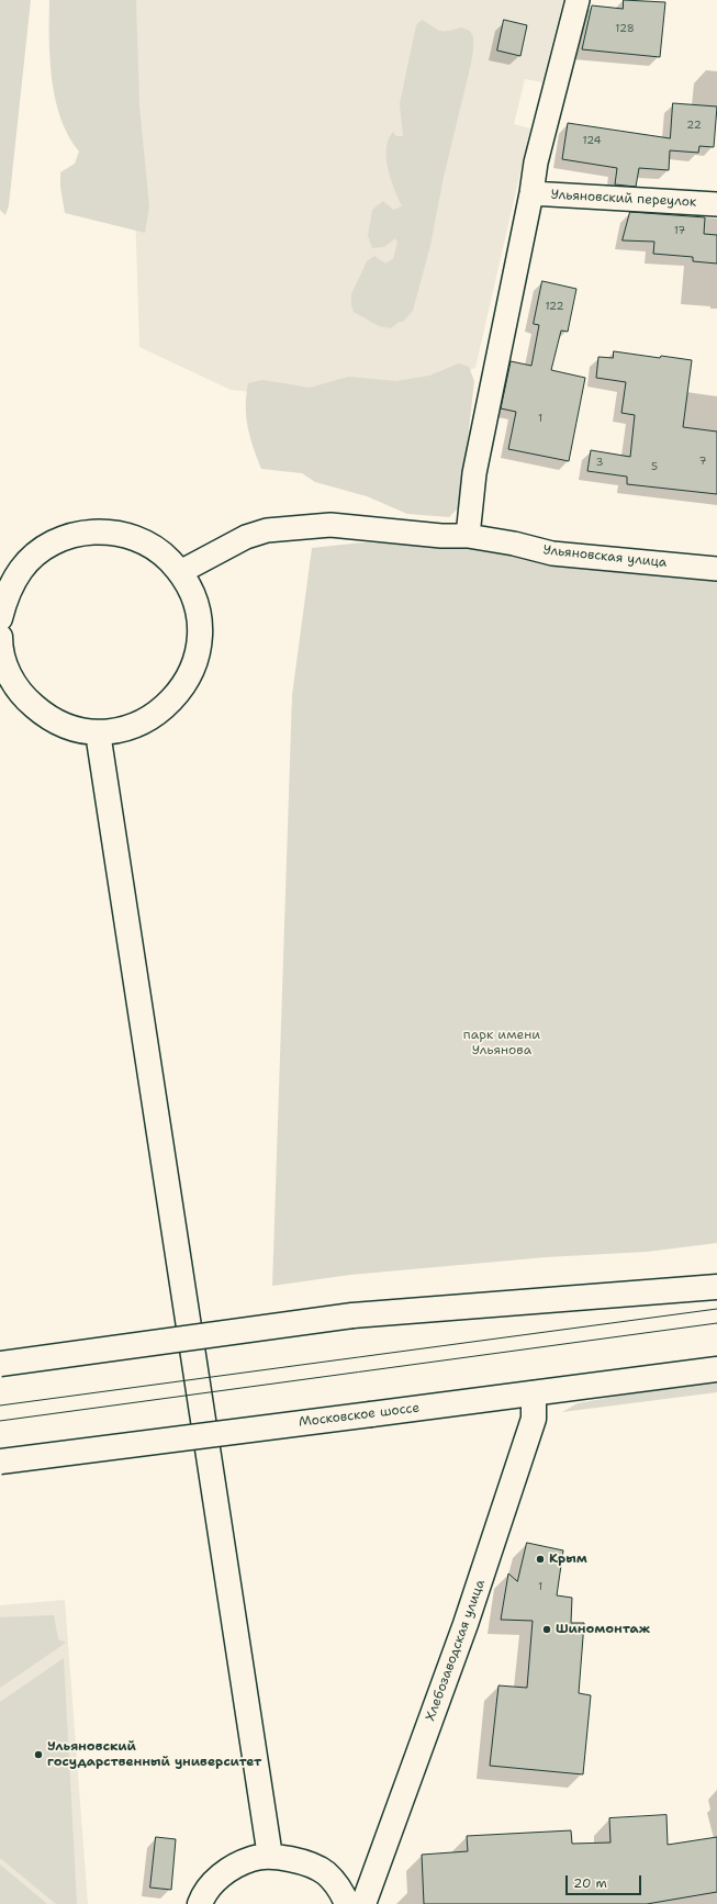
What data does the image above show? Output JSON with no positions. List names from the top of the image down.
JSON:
{
  "streets": {
    "street": [
      "Ульяновский переулок",
      "Ульяновская улица",
      "Московское шоссе",
      "Хлебозаводская улица"
    ]
  },
  "crossings": [
    ["Московское шоссе", "Хлебозаводская улица"]
  ],
  "parks": ["парк имени Ульянова"],
  "places": ["Крым", "Шиномонтаж", "Ульяновский государственный университет"],
  "house_numbers": [
    "128",
    "22",
    "124",
    "17",
    "122",
    "1",
    "7",
    "3",
    "5",
    "1"
  ],
  "scale_bar": "20 m"
}
